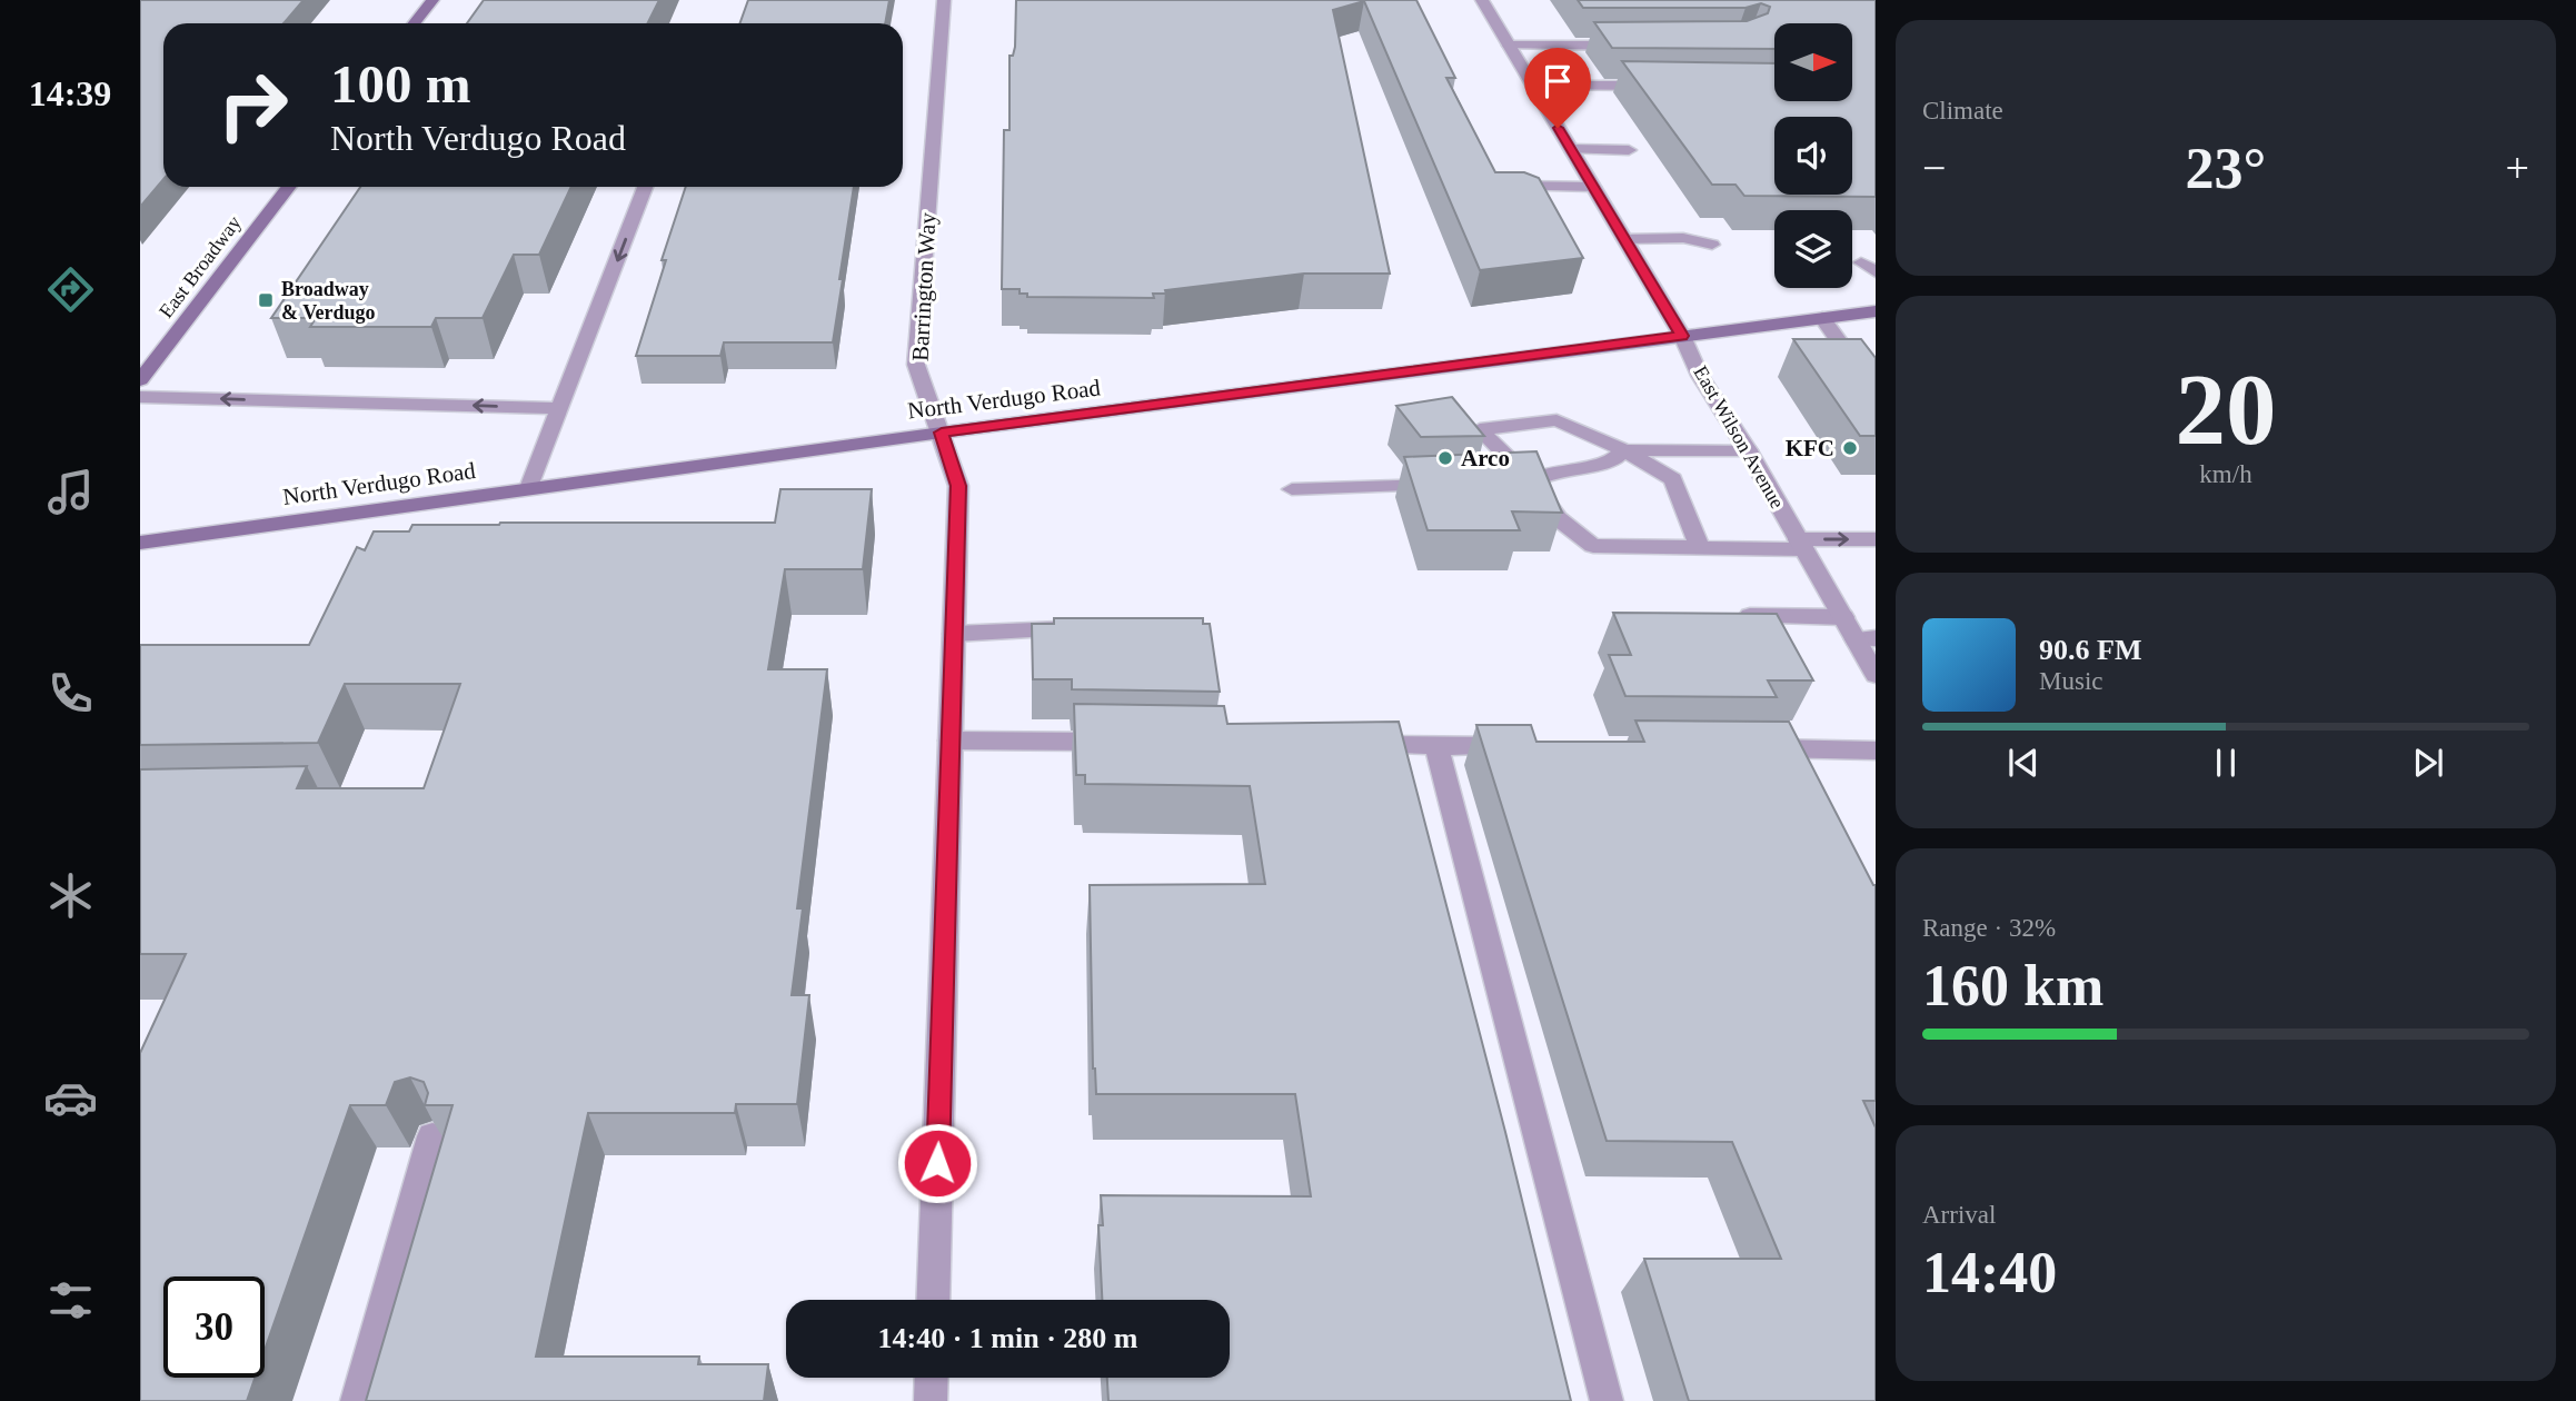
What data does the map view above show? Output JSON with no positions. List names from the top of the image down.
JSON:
{
  "streets": {
    "main road": ["East Broadway", "North Verdugo Road"],
    "street": ["Barrington Way", "East Wilson Avenue"]
  },
  "crossings": [
    ["Barrington Way", "North Verdugo Road"],
    ["North Verdugo Road", "East Wilson Avenue"]
  ],
  "places": {
    "transit": ["Broadway & Verdugo"],
    "other": ["KFC", "Arco"]
  },
  "north": "right",
  "page": {
    "tabs": "14:39",
    "tile": [
      "Climate",
      ["20", "km/h"],
      ["Range · 32%", "160 km"],
      ["Arrival", "14:40"]
    ],
    "turn": ["100 m", "North Verdugo Road"],
    "heat": ["−", "23°", "+"],
    "song": ["90.6 FM", "Music"],
    "limit": "30",
    "trip": "14:40 · 1 min · 280 m"
  }
}
